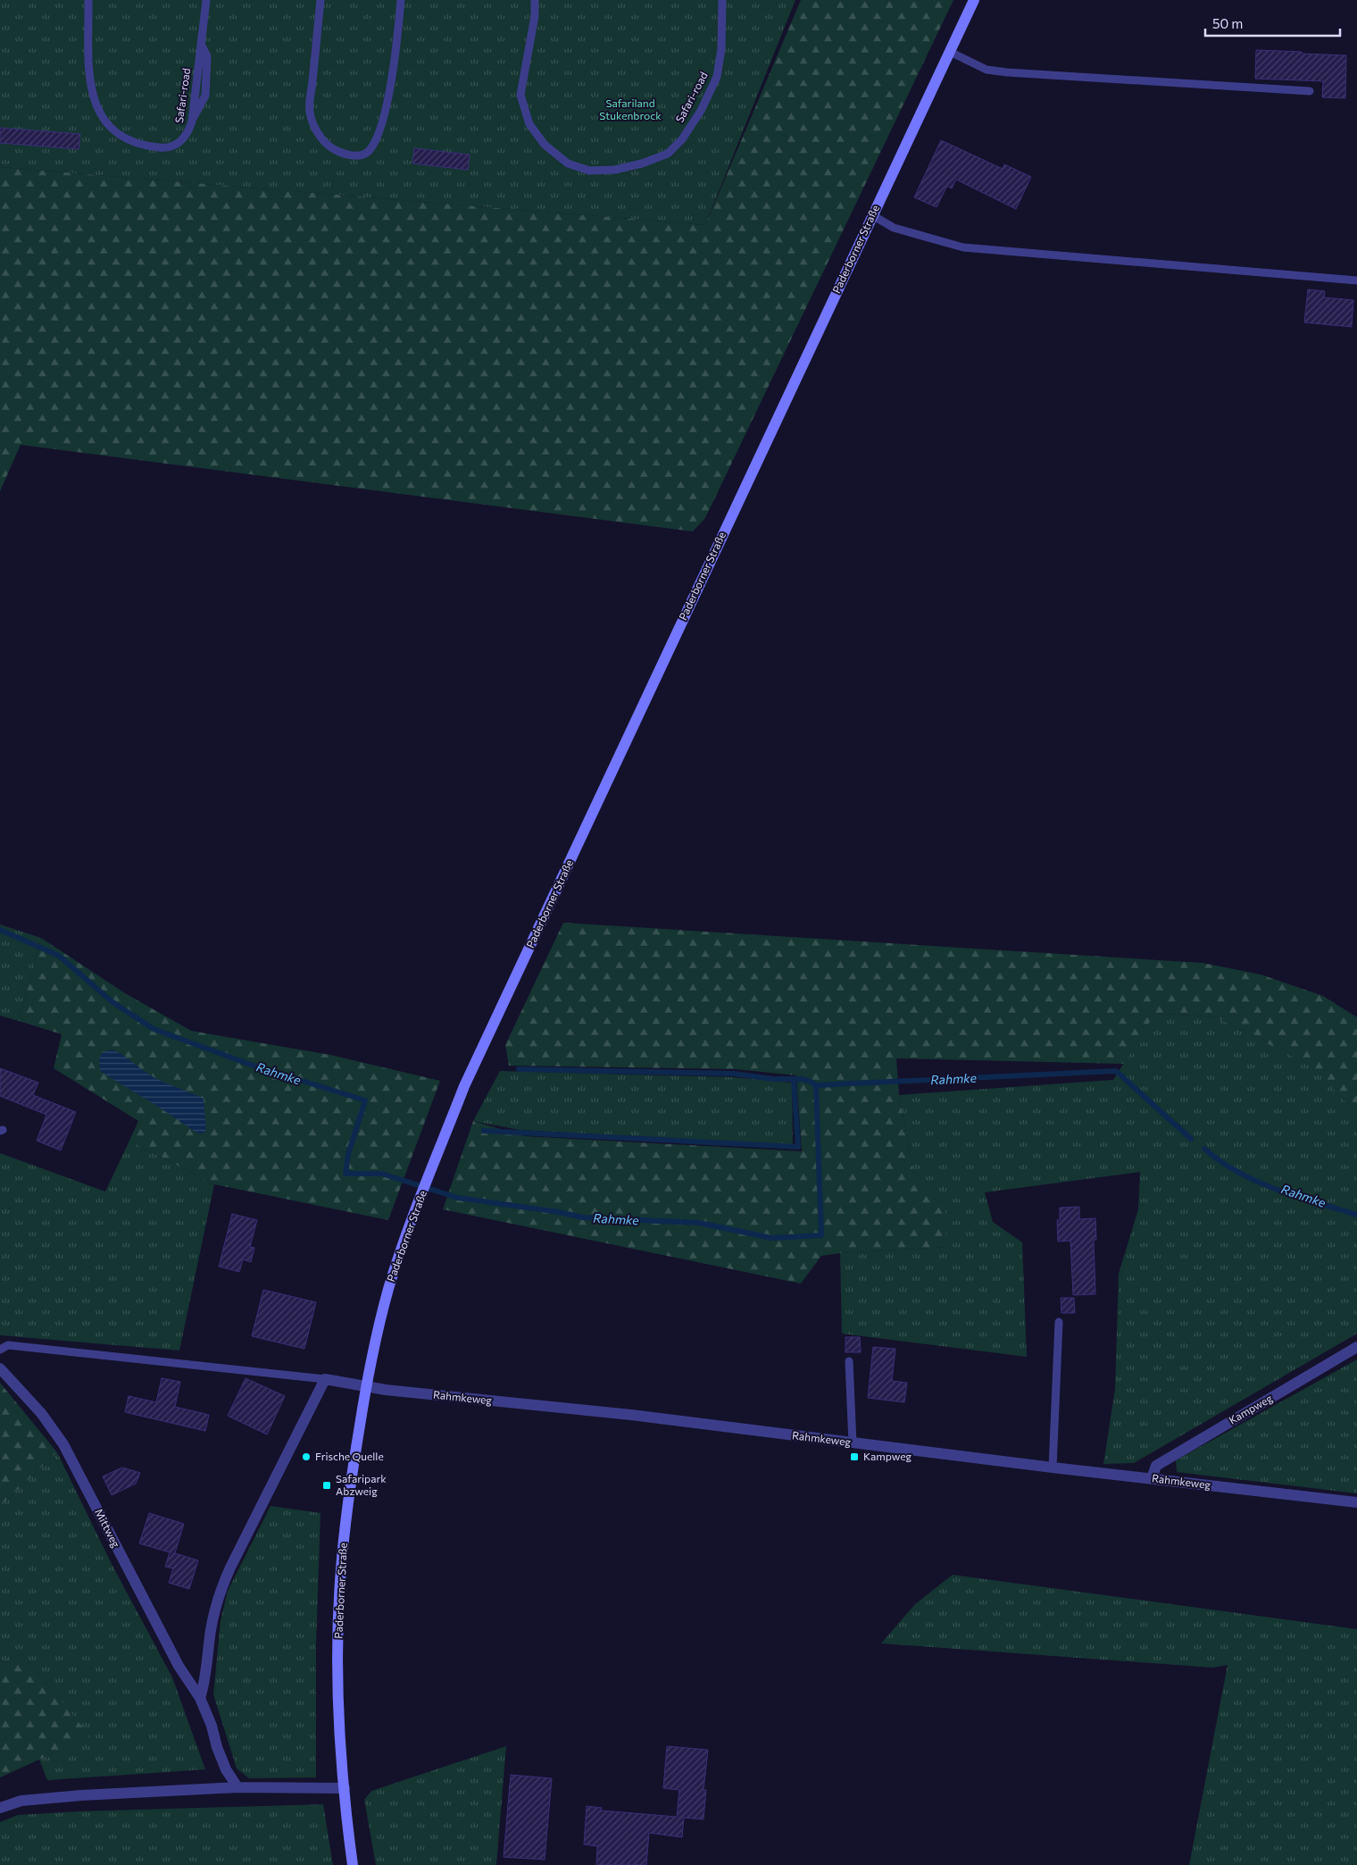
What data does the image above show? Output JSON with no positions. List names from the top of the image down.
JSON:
{
  "streets": {
    "main road": ["Paderborner Straße"],
    "street": ["Rahmkeweg", "Kampweg", "Mittweg"],
    "lane": ["Safari-road"]
  },
  "crossings": [
    ["Paderborner Straße", "Rahmkeweg"],
    ["Rahmkeweg", "Kampweg"]
  ],
  "water": ["Rahmke"],
  "parks": ["Safariland Stukenbrock"],
  "places": {
    "other": ["Frische Quelle"],
    "transit": ["Kampweg", "Safaripark Abzweig"]
  },
  "scale_bar": "50 m"
}
